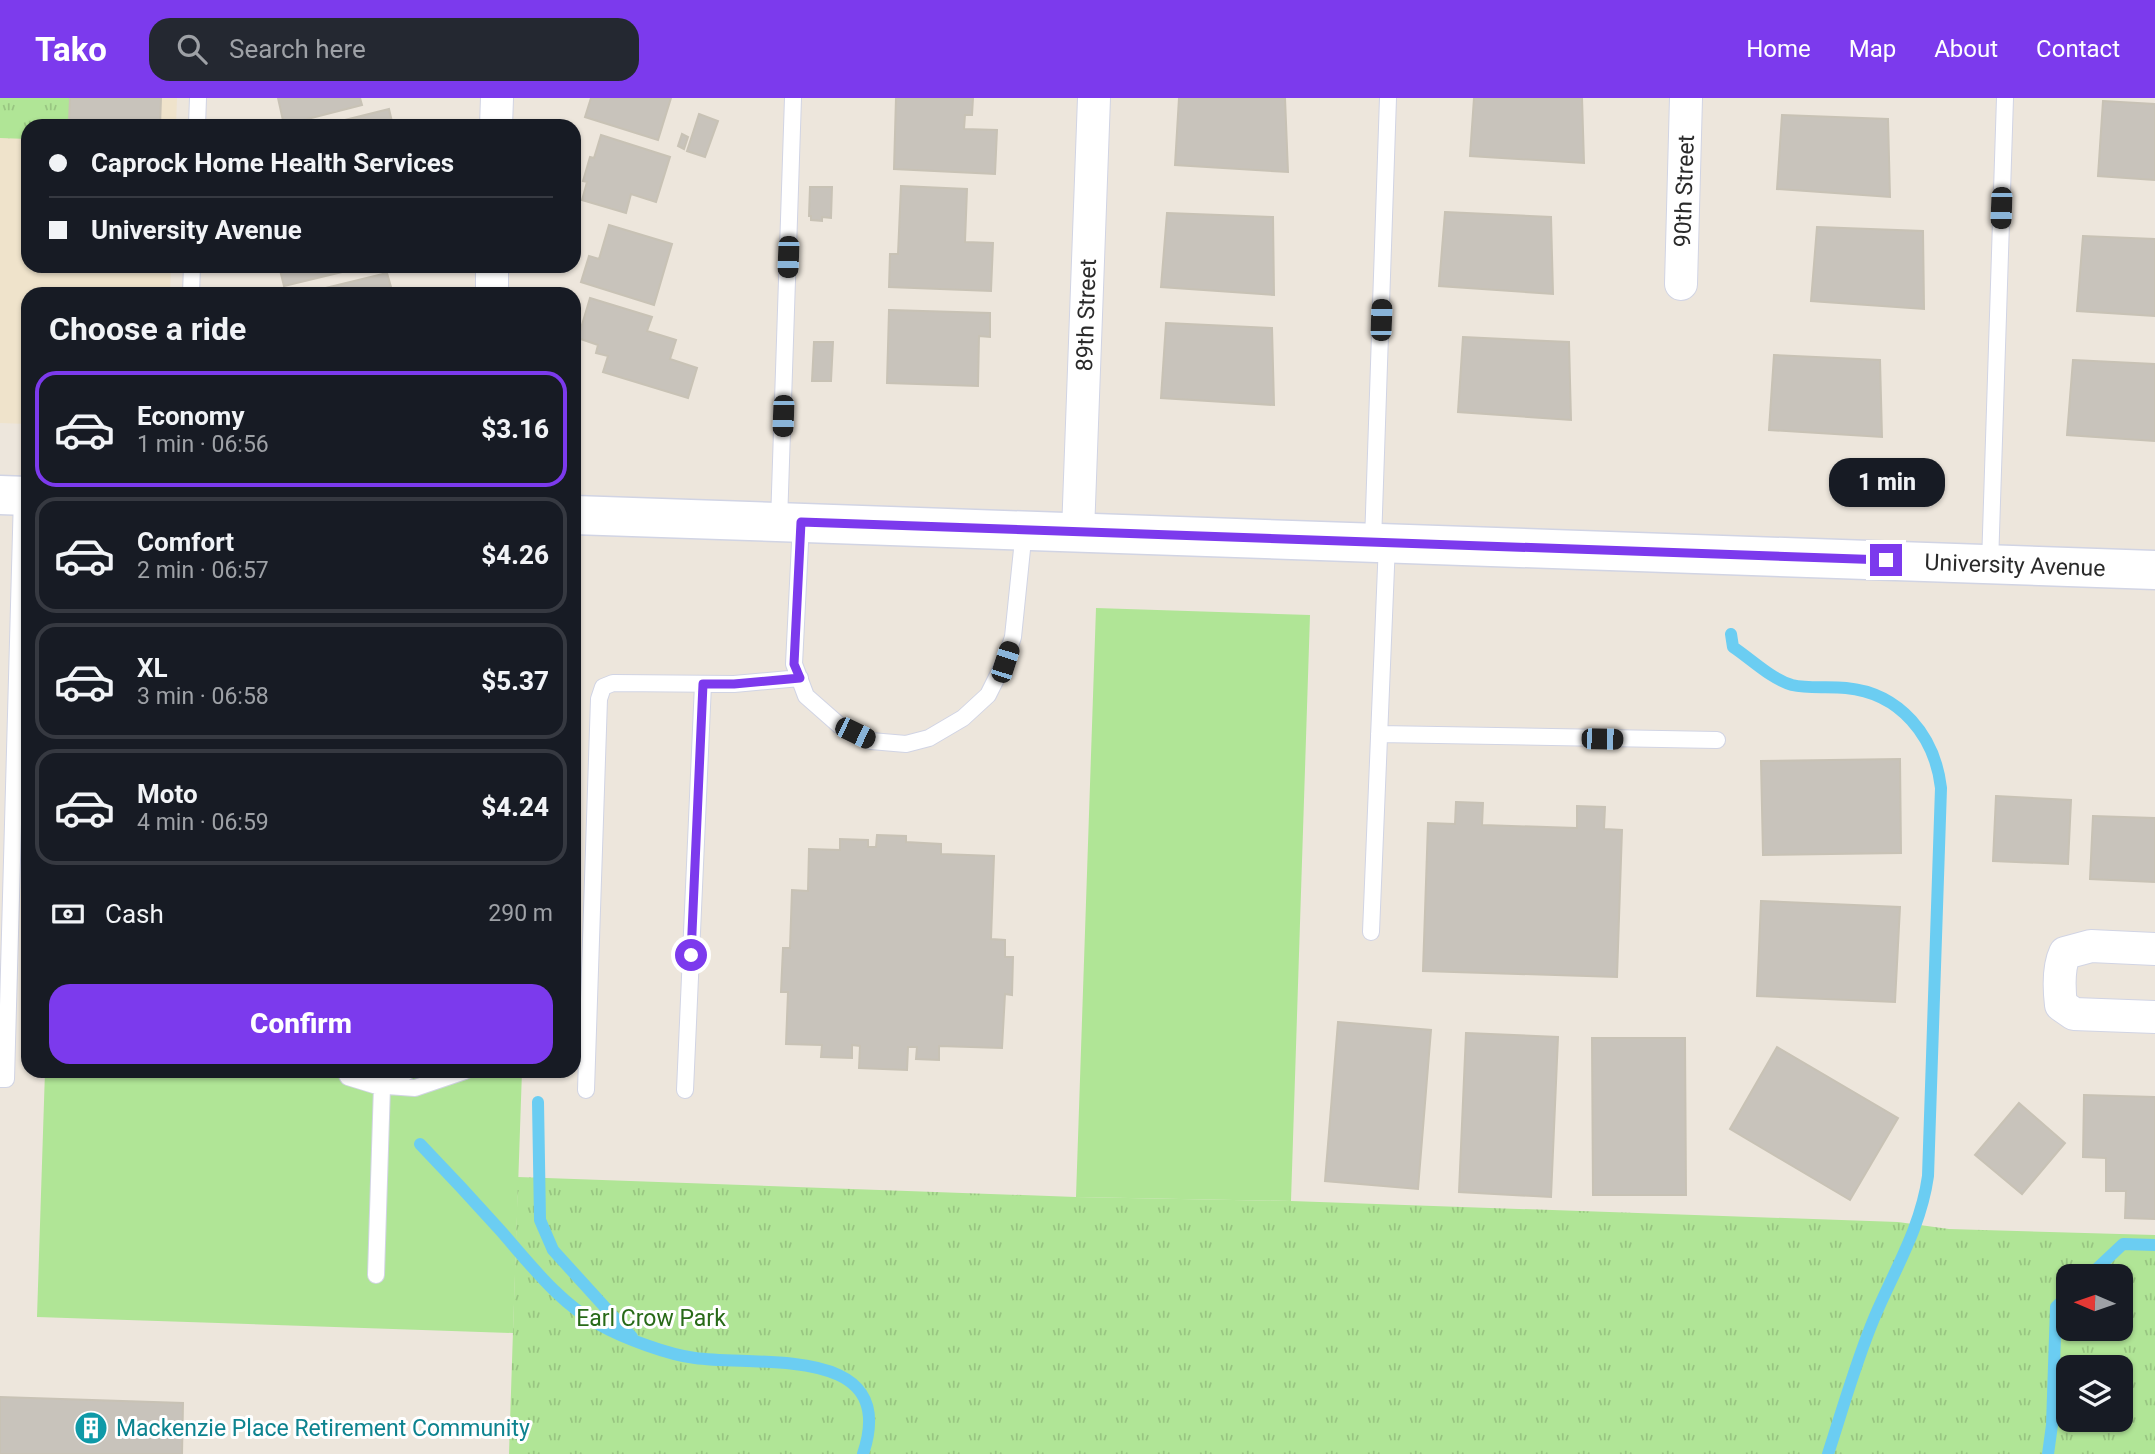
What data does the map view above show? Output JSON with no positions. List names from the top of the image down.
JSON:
{
  "streets": {
    "main road": ["University Avenue"],
    "street": ["90th Street", "89th Street"]
  },
  "crossings": [
    ["89th Street", "University Avenue"]
  ],
  "parks": ["Earl Crow Park"],
  "places": {
    "building": ["Mackenzie Place Retirement Community"]
  },
  "north": "left",
  "page": {
    "header": "Tako",
    "search": "Search here",
    "nav": [
      "Home",
      "Map",
      "About",
      "Contact"
    ],
    "banner": ["Caprock Home Health Services", "University Avenue"],
    "heading": "Choose a ride",
    "list": [
      {
        "name": "Economy",
        "note": "1 min · 06:56",
        "value": "$3.16"
      },
      {
        "name": "Comfort",
        "note": "2 min · 06:57",
        "value": "$4.26"
      },
      {
        "name": "XL",
        "note": "3 min · 06:58",
        "value": "$5.37"
      },
      {
        "name": "Moto",
        "note": "4 min · 06:59",
        "value": "$4.24"
      }
    ],
    "bubble": "1 min",
    "pay": ["Cash", "290 m"],
    "buttons": "Confirm"
  }
}
